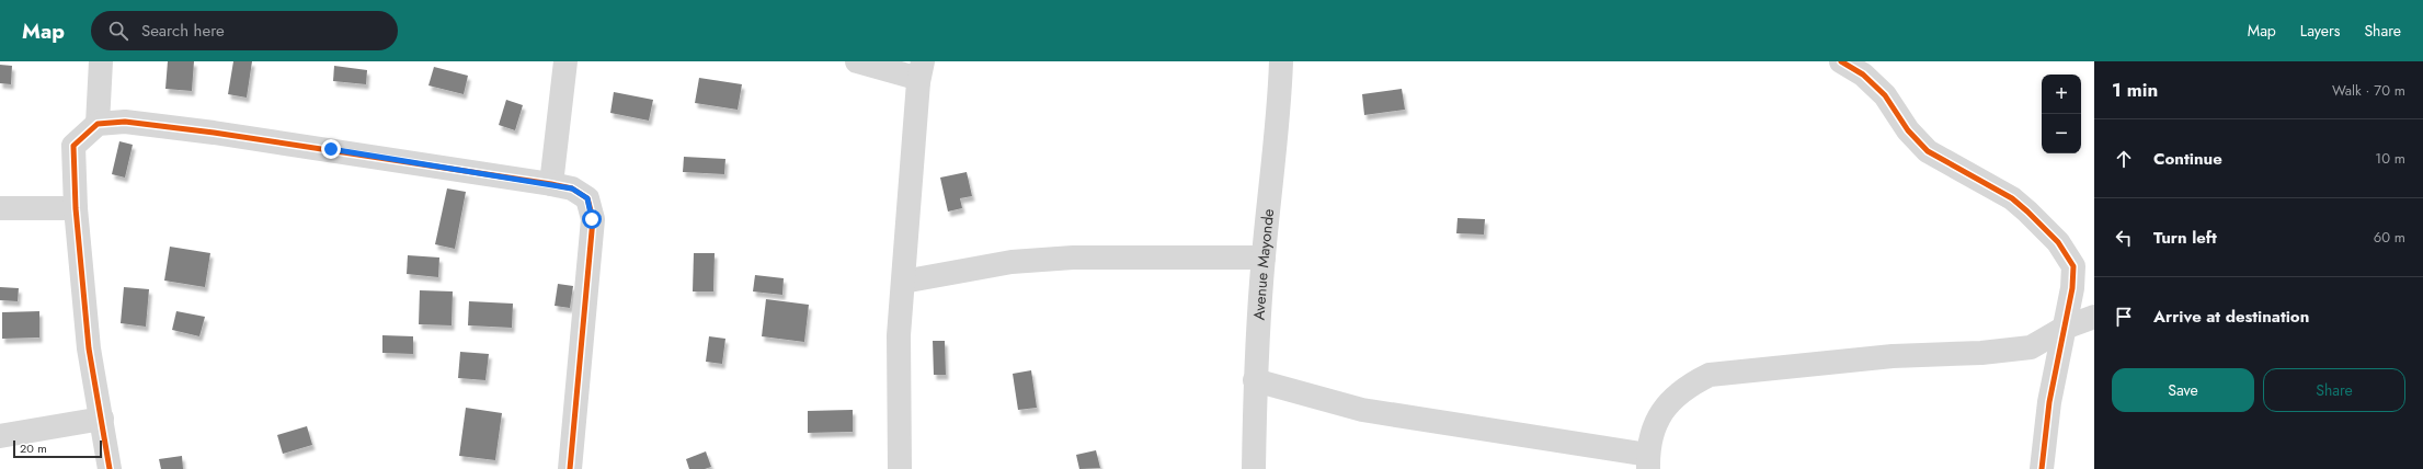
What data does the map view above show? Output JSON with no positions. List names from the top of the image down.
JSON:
{
  "streets": {
    "street": ["Avenue Mayonde"]
  },
  "scale_bar": "20 m",
  "page": {
    "header": "Map",
    "search": "Search here",
    "nav": ["Map", "Layers", "Share"],
    "heading": ["1 min", "Walk · 70 m"],
    "map_buttons": ["+", "−"],
    "list": [
      ["Continue", "10 m"],
      ["Turn left", "60 m"],
      "Arrive at destination"
    ],
    "buttons": ["Save", "Share"],
    "scale": "20 m"
  }
}
